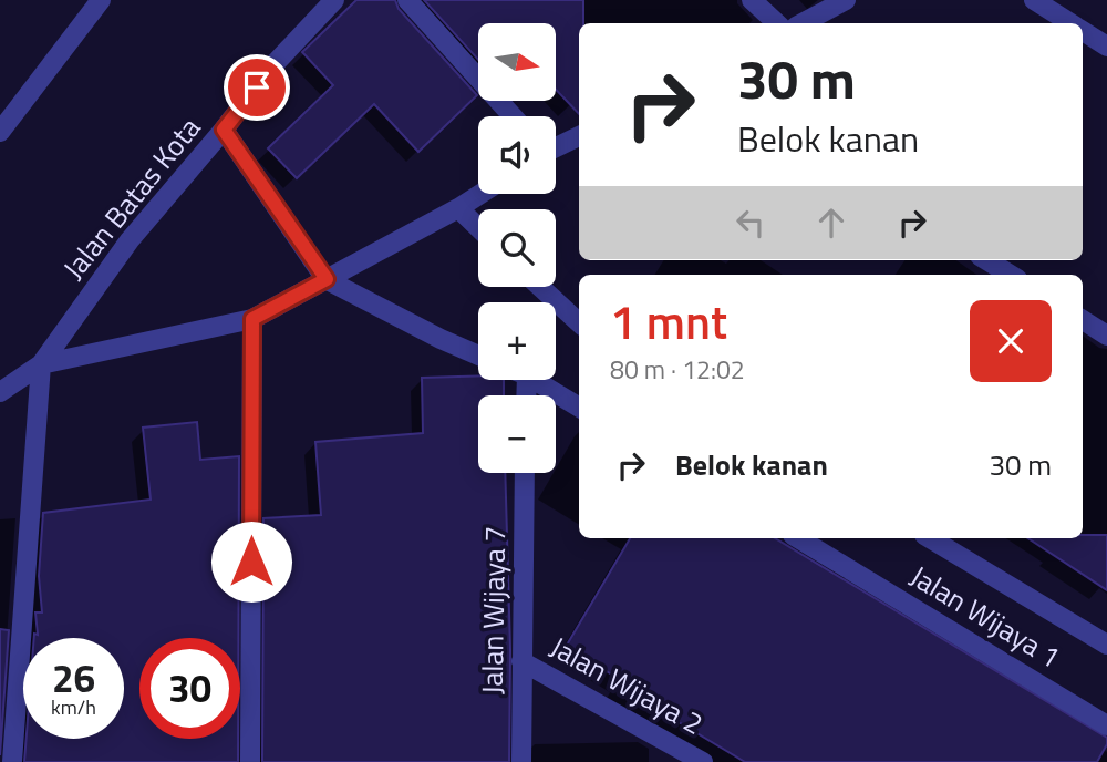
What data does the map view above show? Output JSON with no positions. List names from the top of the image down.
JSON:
{
  "streets": {
    "street": [
      "Jalan Batas Kota",
      "Jalan Wijaya 7",
      "Jalan Wijaya 1",
      "Jalan Wijaya 2"
    ]
  },
  "crossings": [
    ["Jalan Wijaya 7", "Jalan Wijaya 2"]
  ],
  "north": "right",
  "page": {
    "map_buttons": ["+", "−"],
    "turn": ["30 m", "Belok kanan"],
    "heading": ["1 mnt", "80 m · 12:02"],
    "list": [
      {
        "name": "Belok kanan",
        "value": "30 m"
      }
    ],
    "speed": "26 km/h",
    "limit": "30"
  }
}
